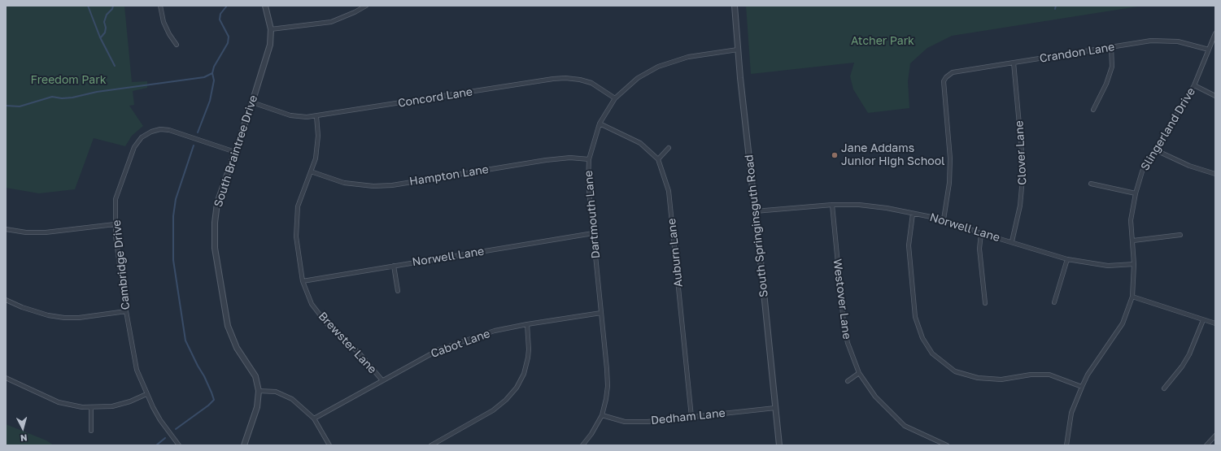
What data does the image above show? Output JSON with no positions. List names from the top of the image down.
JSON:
{
  "streets": {
    "street": [
      "Crandon Lane",
      "Concord Lane",
      "Slingerland Drive",
      "South Braintree Drive",
      "Clover Lane",
      "Hampton Lane",
      "Dartmouth Lane",
      "South Springinsguth Road",
      "Norwell Lane",
      "Auburn Lane",
      "Cambridge Drive",
      "Westover Lane",
      "Brewster Lane",
      "Cabot Lane",
      "Dedham Lane"
    ]
  },
  "crossings": [
    ["Crandon Lane", "Slingerland Drive"],
    ["Crandon Lane", "Clover Lane"],
    ["Crandon Lane", "Norwell Lane"],
    ["Concord Lane", "South Braintree Drive"],
    ["Concord Lane", "Dartmouth Lane"],
    ["Concord Lane", "Brewster Lane"],
    ["Slingerland Drive", "Norwell Lane"],
    ["South Braintree Drive", "Cambridge Drive"],
    ["Clover Lane", "Norwell Lane"],
    ["Hampton Lane", "Dartmouth Lane"],
    ["Hampton Lane", "Brewster Lane"],
    ["Dartmouth Lane", "South Springinsguth Road"],
    ["Dartmouth Lane", "Norwell Lane"],
    ["Dartmouth Lane", "Auburn Lane"],
    ["Dartmouth Lane", "Cabot Lane"],
    ["Dartmouth Lane", "Dedham Lane"],
    ["South Springinsguth Road", "Norwell Lane"],
    ["South Springinsguth Road", "Dedham Lane"],
    ["Norwell Lane", "Westover Lane"],
    ["Norwell Lane", "Brewster Lane"],
    ["Auburn Lane", "Dedham Lane"],
    ["Brewster Lane", "Cabot Lane"]
  ],
  "parks": ["Atcher Park", "Freedom Park"],
  "places": ["Jane Addams Junior High School"],
  "north": "bottom"
}
